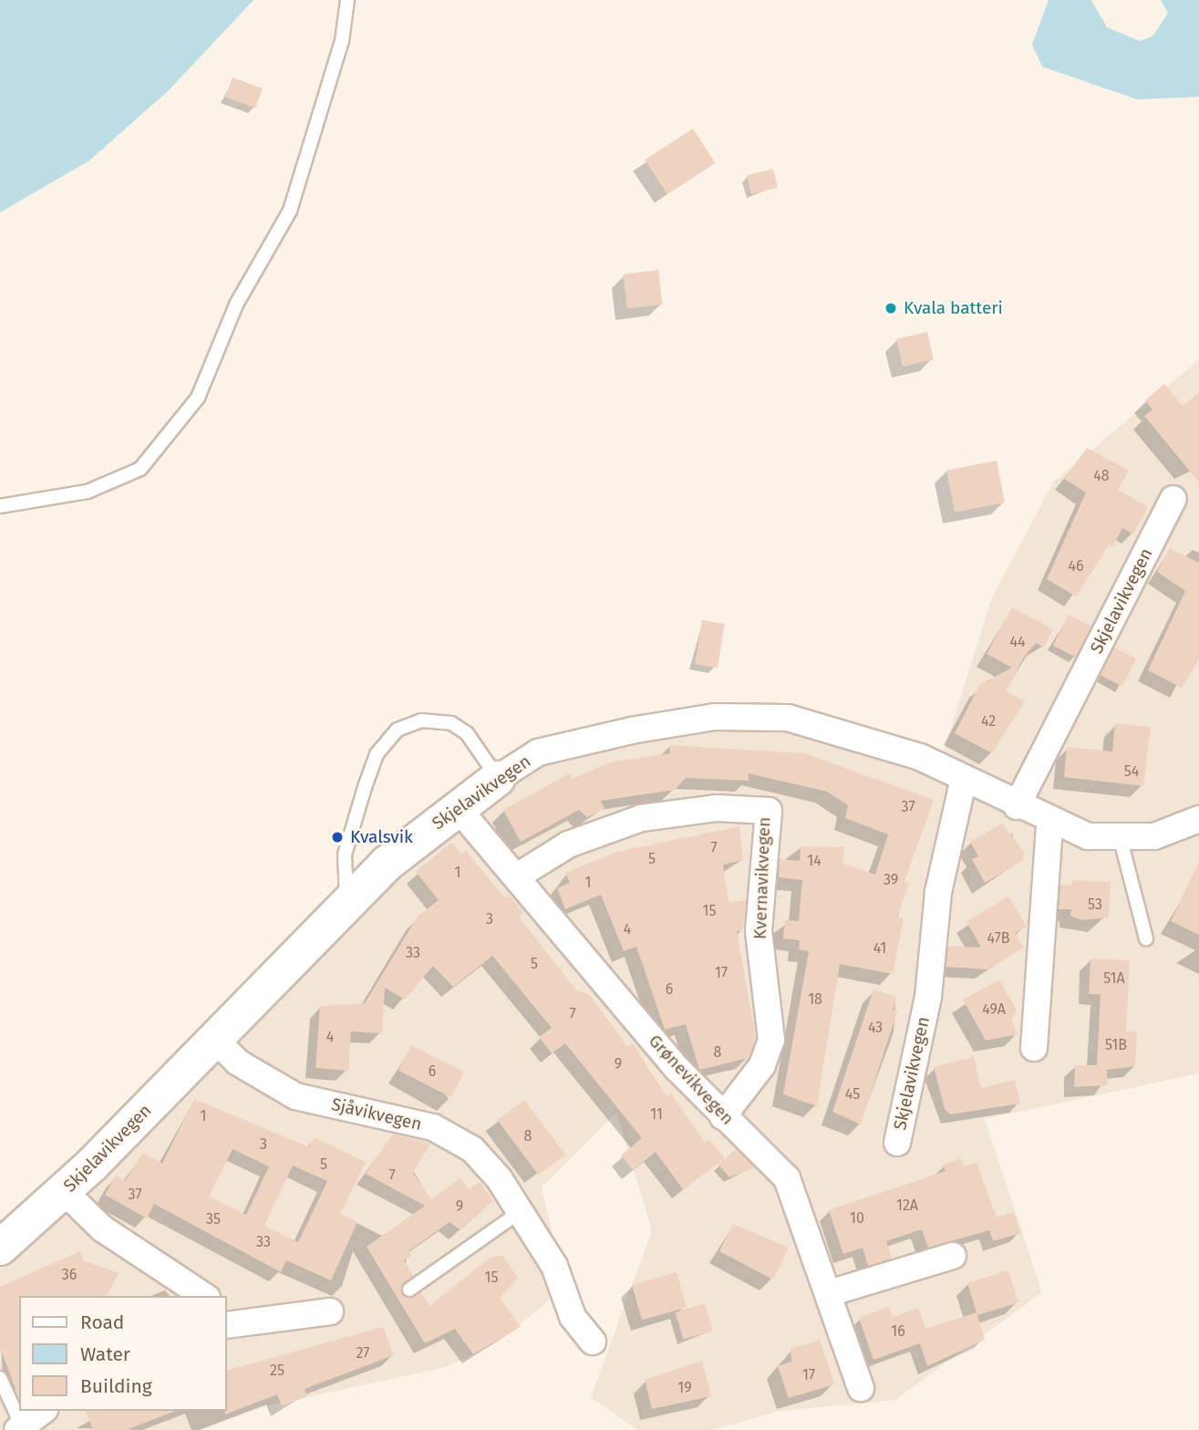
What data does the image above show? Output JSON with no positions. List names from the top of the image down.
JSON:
{
  "streets": {
    "main road": ["Skjelavikvegen"],
    "street": ["Kvernavikvegen", "Grønevikvegen", "Sjåvikvegen"]
  },
  "crossings": [
    ["Skjelavikvegen", "Grønevikvegen"],
    ["Skjelavikvegen", "Sjåvikvegen"],
    ["Kvernavikvegen", "Grønevikvegen"]
  ],
  "places": ["Kvala batteri", "Kvalsvik"],
  "house_numbers": [
    "48",
    "46",
    "44",
    "42",
    "54",
    "37",
    "7",
    "5",
    "14",
    "1",
    "39",
    "1",
    "53",
    "15",
    "3",
    "4",
    "47B",
    "41",
    "33",
    "5",
    "17",
    "51A",
    "6",
    "18",
    "49A",
    "7",
    "43",
    "4",
    "51B",
    "8",
    "9",
    "6",
    "45",
    "11",
    "1",
    "8",
    "3",
    "5",
    "7",
    "37",
    "12A",
    "9",
    "10",
    "35",
    "33",
    "36",
    "15",
    "16",
    "27",
    "25",
    "17",
    "19"
  ],
  "legend": ["Road", "Water", "Building"]
}
